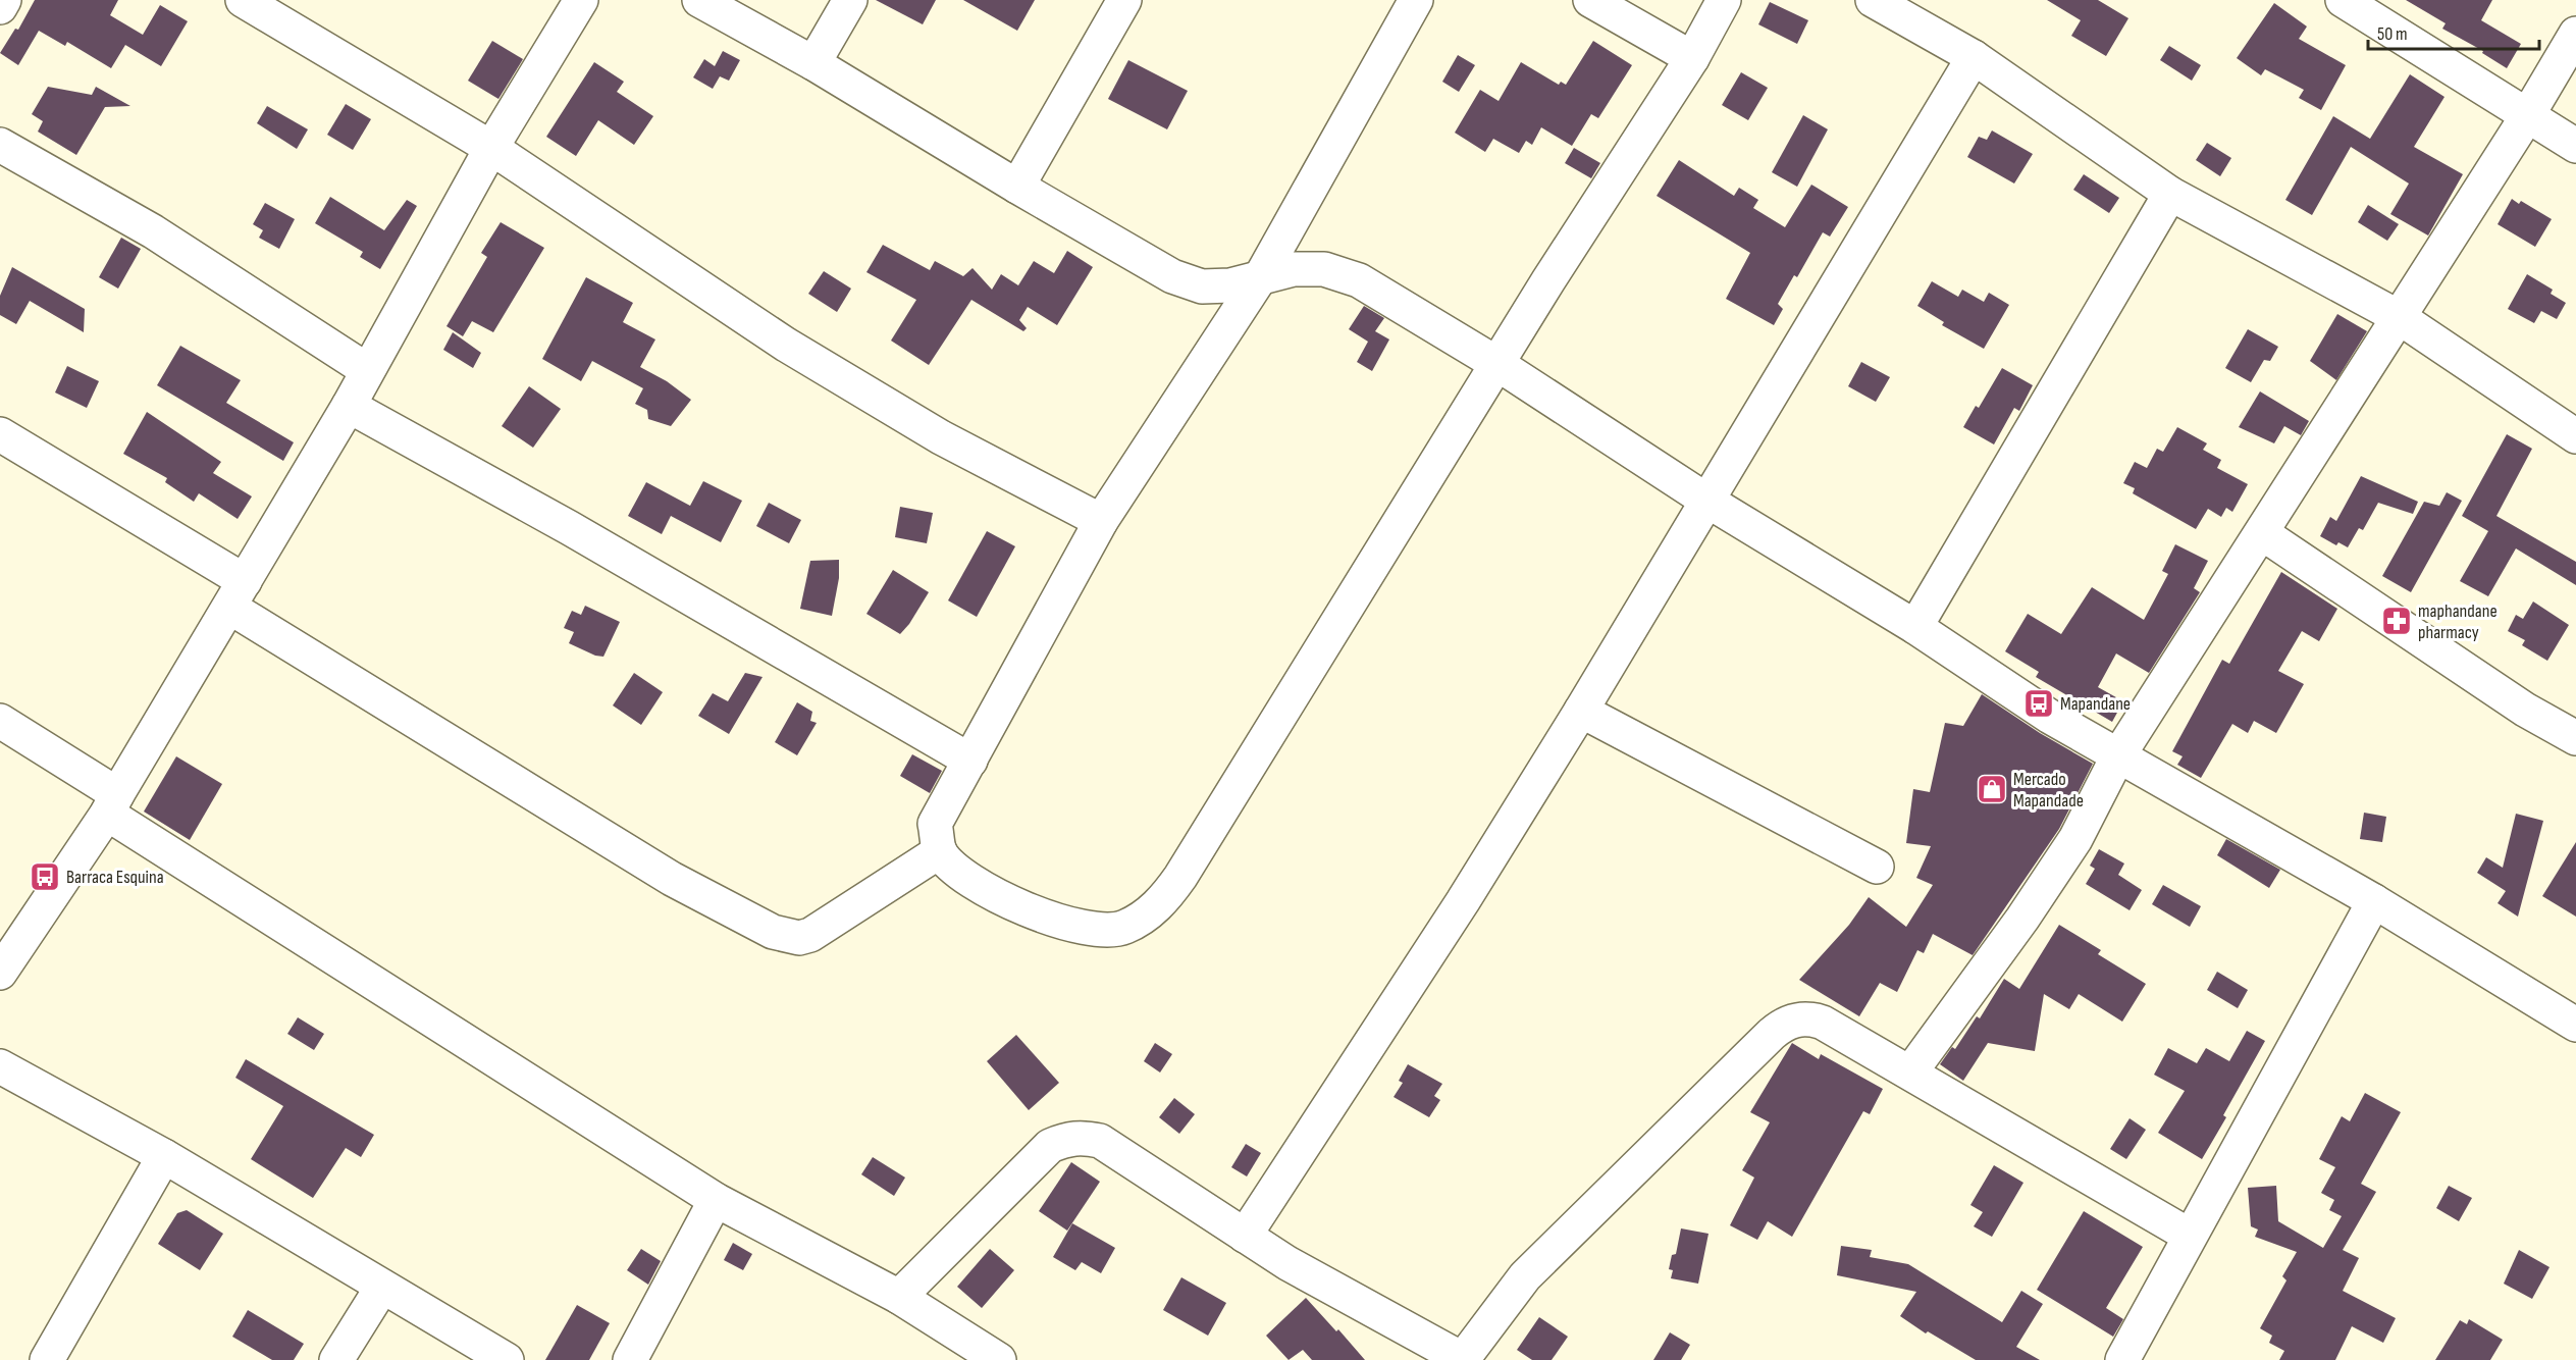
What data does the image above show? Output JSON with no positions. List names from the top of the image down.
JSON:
{
  "places": {
    "pharmacy": ["maphandane pharmacy"],
    "bus stop": ["Mapandane", "Barraca Esquina"],
    "shop": ["Mercado Mapandade"]
  },
  "scale_bar": "50 m"
}
